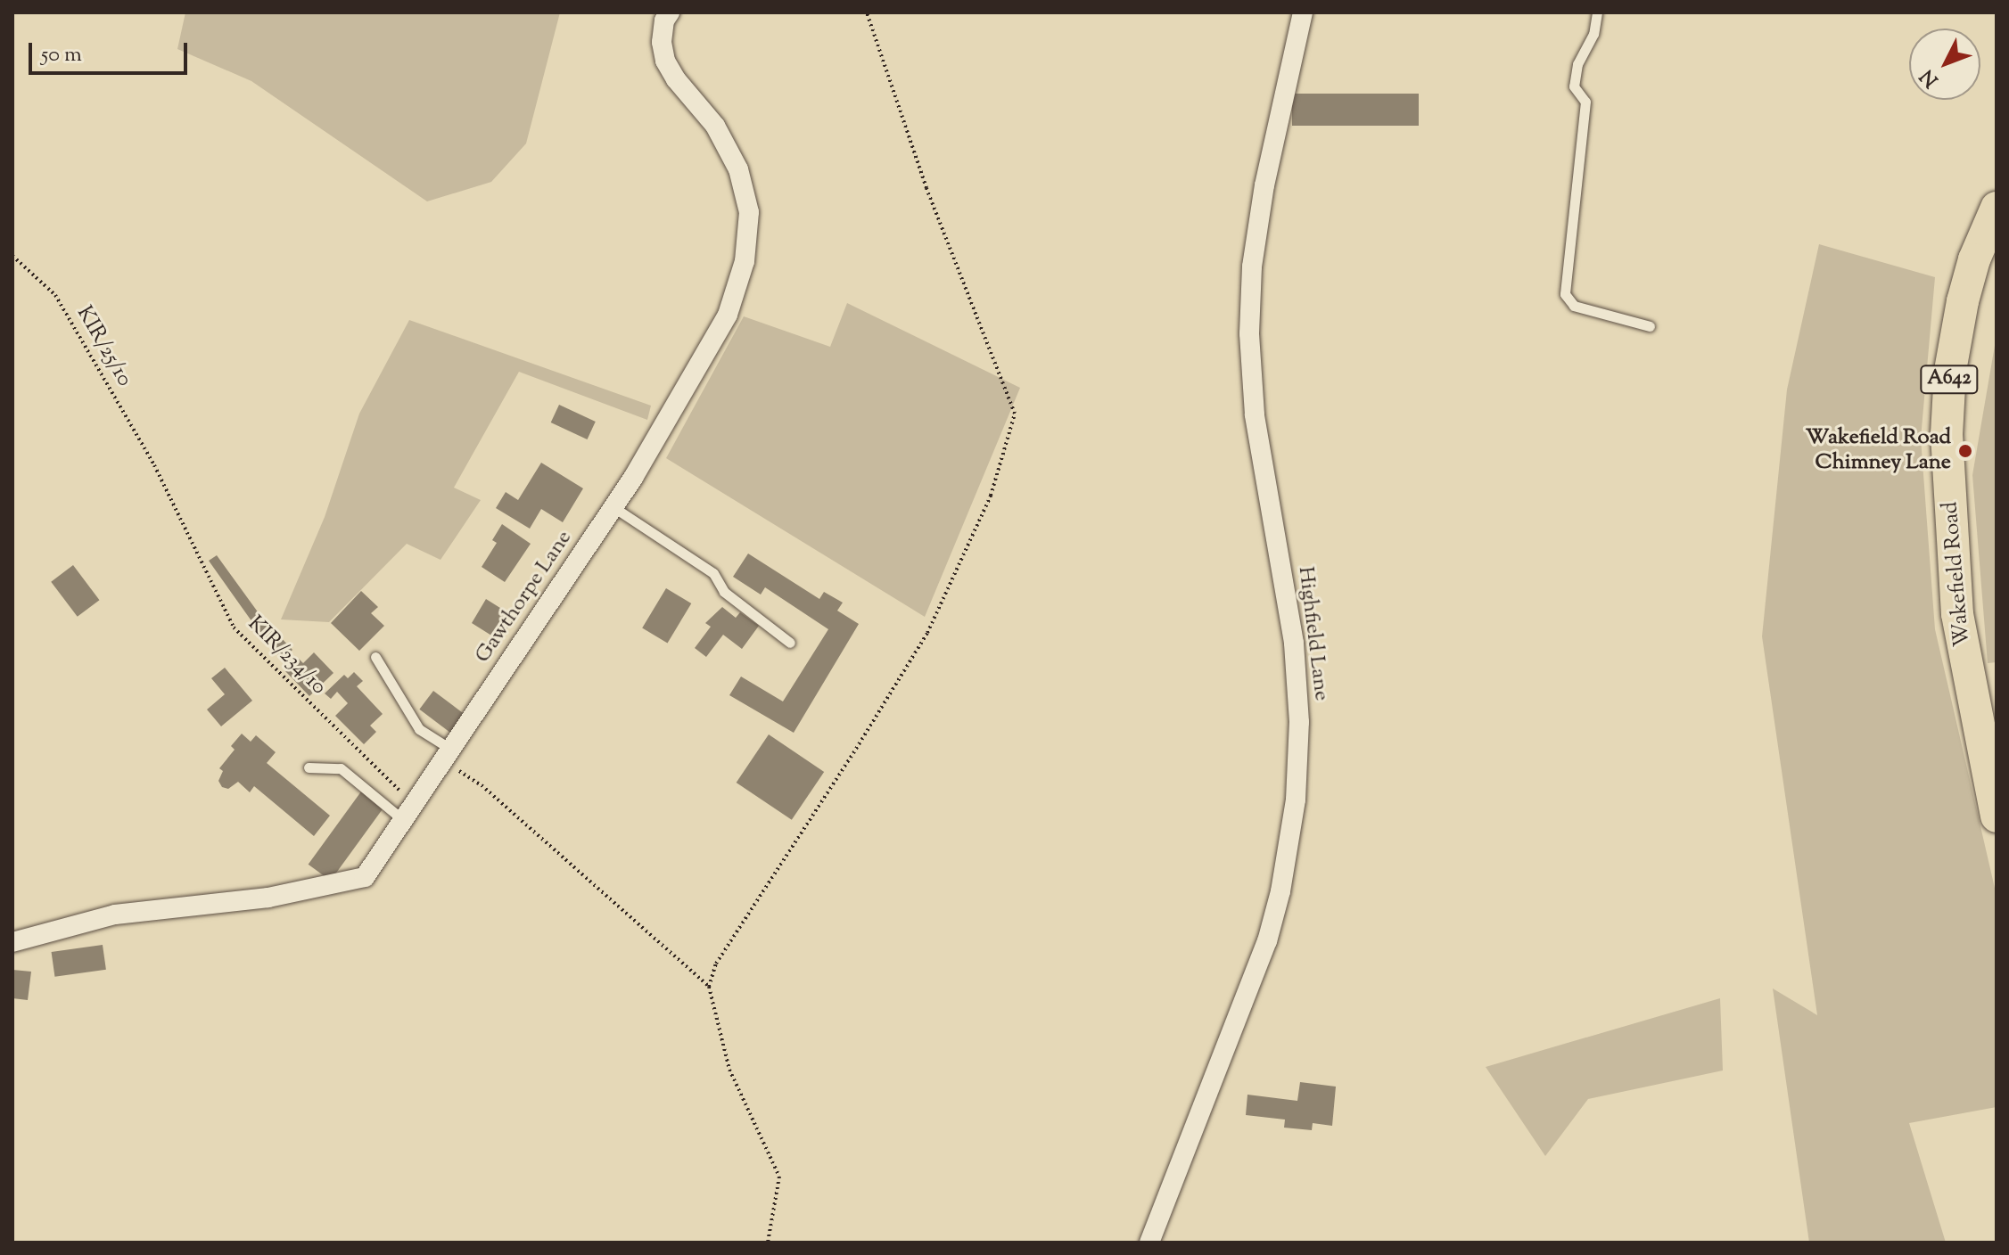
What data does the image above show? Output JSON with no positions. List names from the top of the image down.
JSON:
{
  "streets": {
    "highway": ["A642", "Wakefield Road"],
    "street": ["Gawthorpe Lane", "Highfield Lane"],
    "path": ["KIR/25/10", "KIR/234/10"]
  },
  "crossings": [
    ["KIR/25/10", "KIR/234/10"],
    ["Gawthorpe Lane", "KIR/234/10"]
  ],
  "places": ["Wakefield Road Chimney Lane"],
  "scale_bar": "50 m",
  "north": "bottom left"
}
